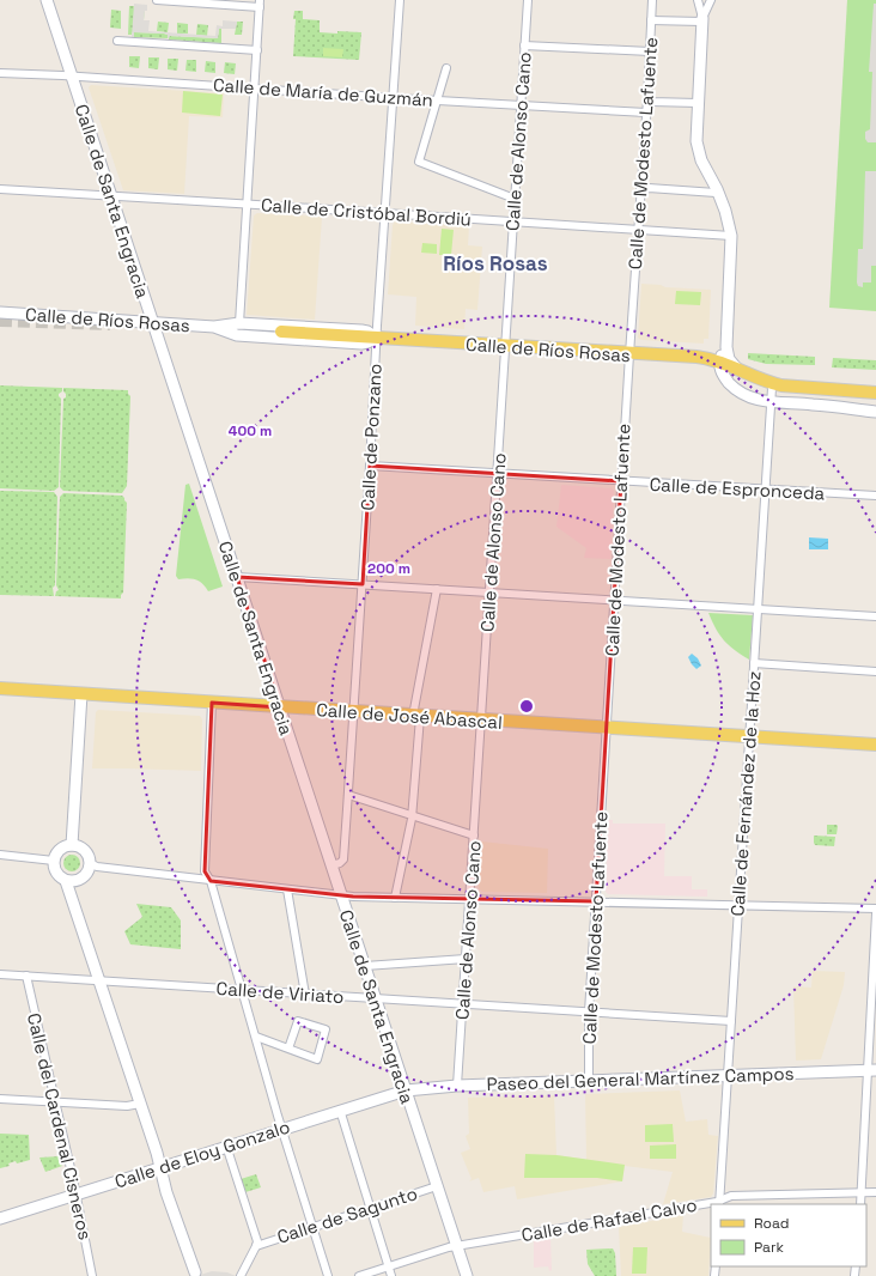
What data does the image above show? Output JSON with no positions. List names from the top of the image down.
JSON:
{
  "streets": {
    "main road": ["Calle de Ríos Rosas", "Calle de José Abascal"],
    "street": [
      "Calle de María de Guzmán",
      "Calle de Alonso Cano",
      "Calle de Modesto Lafuente",
      "Calle de Santa Engracia",
      "Calle de Cristóbal Bordiú",
      "Calle de Ponzano",
      "Calle de Espronceda",
      "Calle de Fernández de la Hoz",
      "Calle de Viriato",
      "Paseo del General Martínez Campos",
      "Calle del Cardenal Cisneros",
      "Calle de Eloy Gonzalo",
      "Calle de Sagunto",
      "Calle de Rafael Calvo"
    ]
  },
  "crossings": [
    ["Calle de María de Guzmán", "Calle de Alonso Cano"],
    ["Calle de María de Guzmán", "Calle de Modesto Lafuente"],
    ["Calle de María de Guzmán", "Calle de Santa Engracia"],
    ["Calle de María de Guzmán", "Calle de Ponzano"],
    ["Calle de Alonso Cano", "Calle de Cristóbal Bordiú"],
    ["Calle de Alonso Cano", "Calle de Ríos Rosas"],
    ["Calle de Alonso Cano", "Calle de Espronceda"],
    ["Calle de Alonso Cano", "Calle de José Abascal"],
    ["Calle de Alonso Cano", "Calle de Viriato"],
    ["Calle de Alonso Cano", "Paseo del General Martínez Campos"],
    ["Calle de Modesto Lafuente", "Calle de Cristóbal Bordiú"],
    ["Calle de Modesto Lafuente", "Calle de Ríos Rosas"],
    ["Calle de Modesto Lafuente", "Calle de Espronceda"],
    ["Calle de Modesto Lafuente", "Calle de José Abascal"],
    ["Calle de Modesto Lafuente", "Calle de Viriato"],
    ["Calle de Modesto Lafuente", "Paseo del General Martínez Campos"],
    ["Calle de Santa Engracia", "Calle de Cristóbal Bordiú"],
    ["Calle de Santa Engracia", "Calle de Ríos Rosas"],
    ["Calle de Santa Engracia", "Calle de Ponzano"],
    ["Calle de Santa Engracia", "Calle de José Abascal"],
    ["Calle de Santa Engracia", "Calle de Viriato"],
    ["Calle de Santa Engracia", "Paseo del General Martínez Campos"],
    ["Calle de Santa Engracia", "Calle de Eloy Gonzalo"],
    ["Calle de Santa Engracia", "Calle de Sagunto"],
    ["Calle de Santa Engracia", "Calle de Rafael Calvo"],
    ["Calle de Cristóbal Bordiú", "Calle de Ponzano"],
    ["Calle de Ríos Rosas", "Calle de Ponzano"],
    ["Calle de Ríos Rosas", "Calle de Fernández de la Hoz"],
    ["Calle de Ponzano", "Calle de Espronceda"],
    ["Calle de Ponzano", "Calle de José Abascal"],
    ["Calle de Espronceda", "Calle de Fernández de la Hoz"],
    ["Calle de José Abascal", "Calle de Fernández de la Hoz"],
    ["Calle de Fernández de la Hoz", "Calle de Viriato"],
    ["Calle de Fernández de la Hoz", "Paseo del General Martínez Campos"],
    ["Calle de Fernández de la Hoz", "Calle de Rafael Calvo"],
    ["Calle de Viriato", "Calle del Cardenal Cisneros"],
    ["Paseo del General Martínez Campos", "Calle de Eloy Gonzalo"],
    ["Calle del Cardenal Cisneros", "Calle de Eloy Gonzalo"]
  ],
  "districts": ["Ríos Rosas"],
  "legend": ["Road", "Park"],
  "rings": ["400 m", "200 m"]
}
